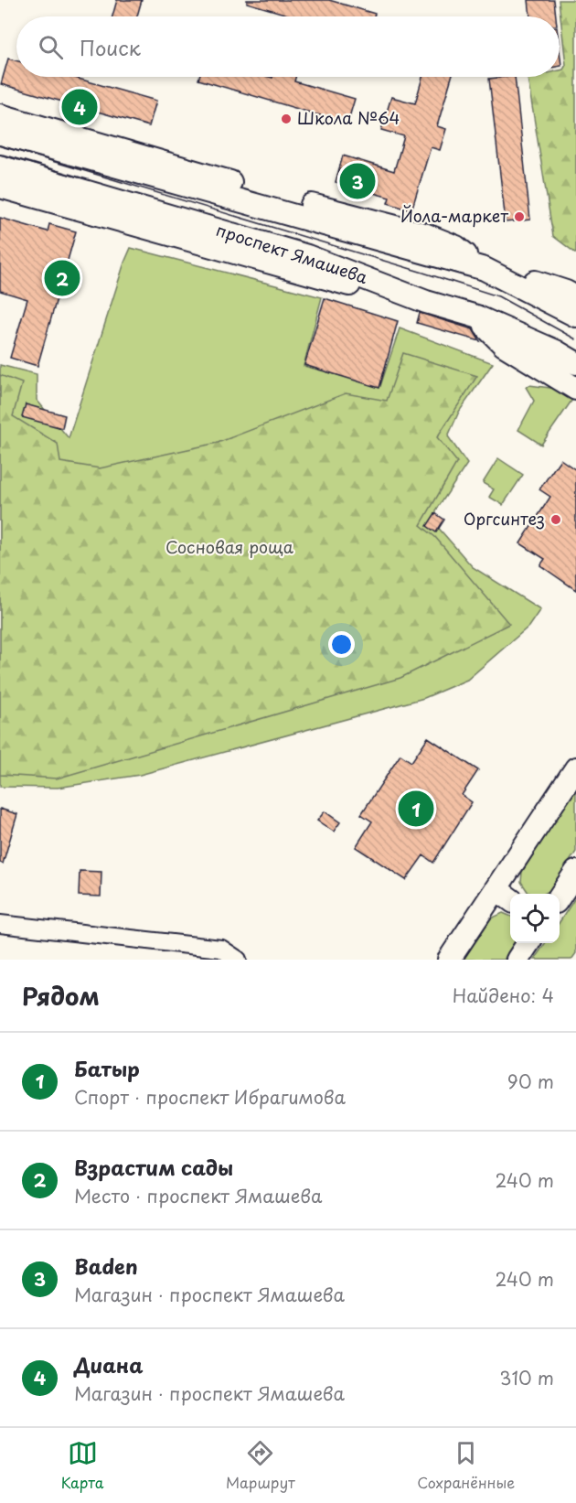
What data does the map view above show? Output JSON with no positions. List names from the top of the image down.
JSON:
{
  "streets": {
    "main road": ["проспект Ямашева"]
  },
  "parks": ["Сосновая роща"],
  "places": ["Школа №64", "Йола-маркет", "Оргсинтез"],
  "page": {
    "search": "Поиск",
    "pins": [
      "4",
      "3",
      "2",
      "1"
    ],
    "heading": ["Рядом", "Найдено: 4"],
    "list": [
      {
        "mark": "1",
        "name": "Батыр",
        "note": "Спорт · проспект Ибрагимова",
        "value": "90 m"
      },
      {
        "mark": "2",
        "name": "Взрастим сады",
        "note": "Место · проспект Ямашева",
        "value": "240 m"
      },
      {
        "mark": "3",
        "name": "Baden",
        "note": "Магазин · проспект Ямашева",
        "value": "240 m"
      },
      {
        "mark": "4",
        "name": "Диана",
        "note": "Магазин · проспект Ямашева",
        "value": "310 m"
      }
    ],
    "nav": ["Карта", "Маршрут", "Сохранённые"]
  }
}
